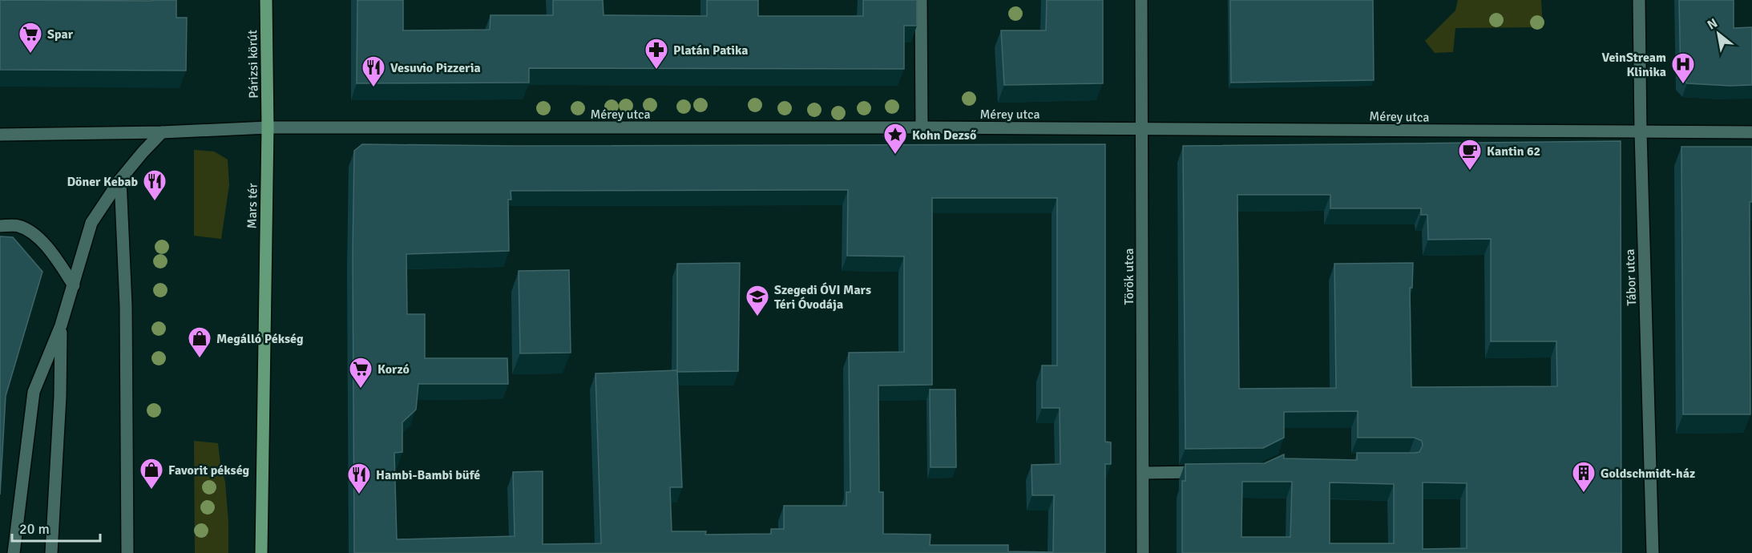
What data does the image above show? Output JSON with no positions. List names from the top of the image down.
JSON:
{
  "streets": {
    "main road": ["Párizsi körút", "Mars tér"],
    "street": ["Mérey utca", "Török utca", "Tábor utca"]
  },
  "crossings": [
    ["Párizsi körút", "Mérey utca"],
    ["Párizsi körút", "Mars tér"],
    ["Mérey utca", "Mars tér"],
    ["Mérey utca", "Török utca"],
    ["Mérey utca", "Tábor utca"]
  ],
  "places": {
    "supermarket": ["Spar", "Korzó"],
    "pharmacy": ["Platán Patika"],
    "hospital": ["VeinStream Klinika"],
    "restaurant": ["Vesuvio Pizzeria", "Döner Kebab", "Hambi-Bambi büfé"],
    "place": ["Kohn Dezső"],
    "cafe": ["Kantin 62"],
    "school or university": ["Szegedi ÓVI Mars Téri Óvodája"],
    "shop": ["Megálló Pékség", "Favorit pékség"],
    "building": ["Goldschmidt-ház"]
  },
  "scale_bar": "20 m",
  "north": "top left"
}
